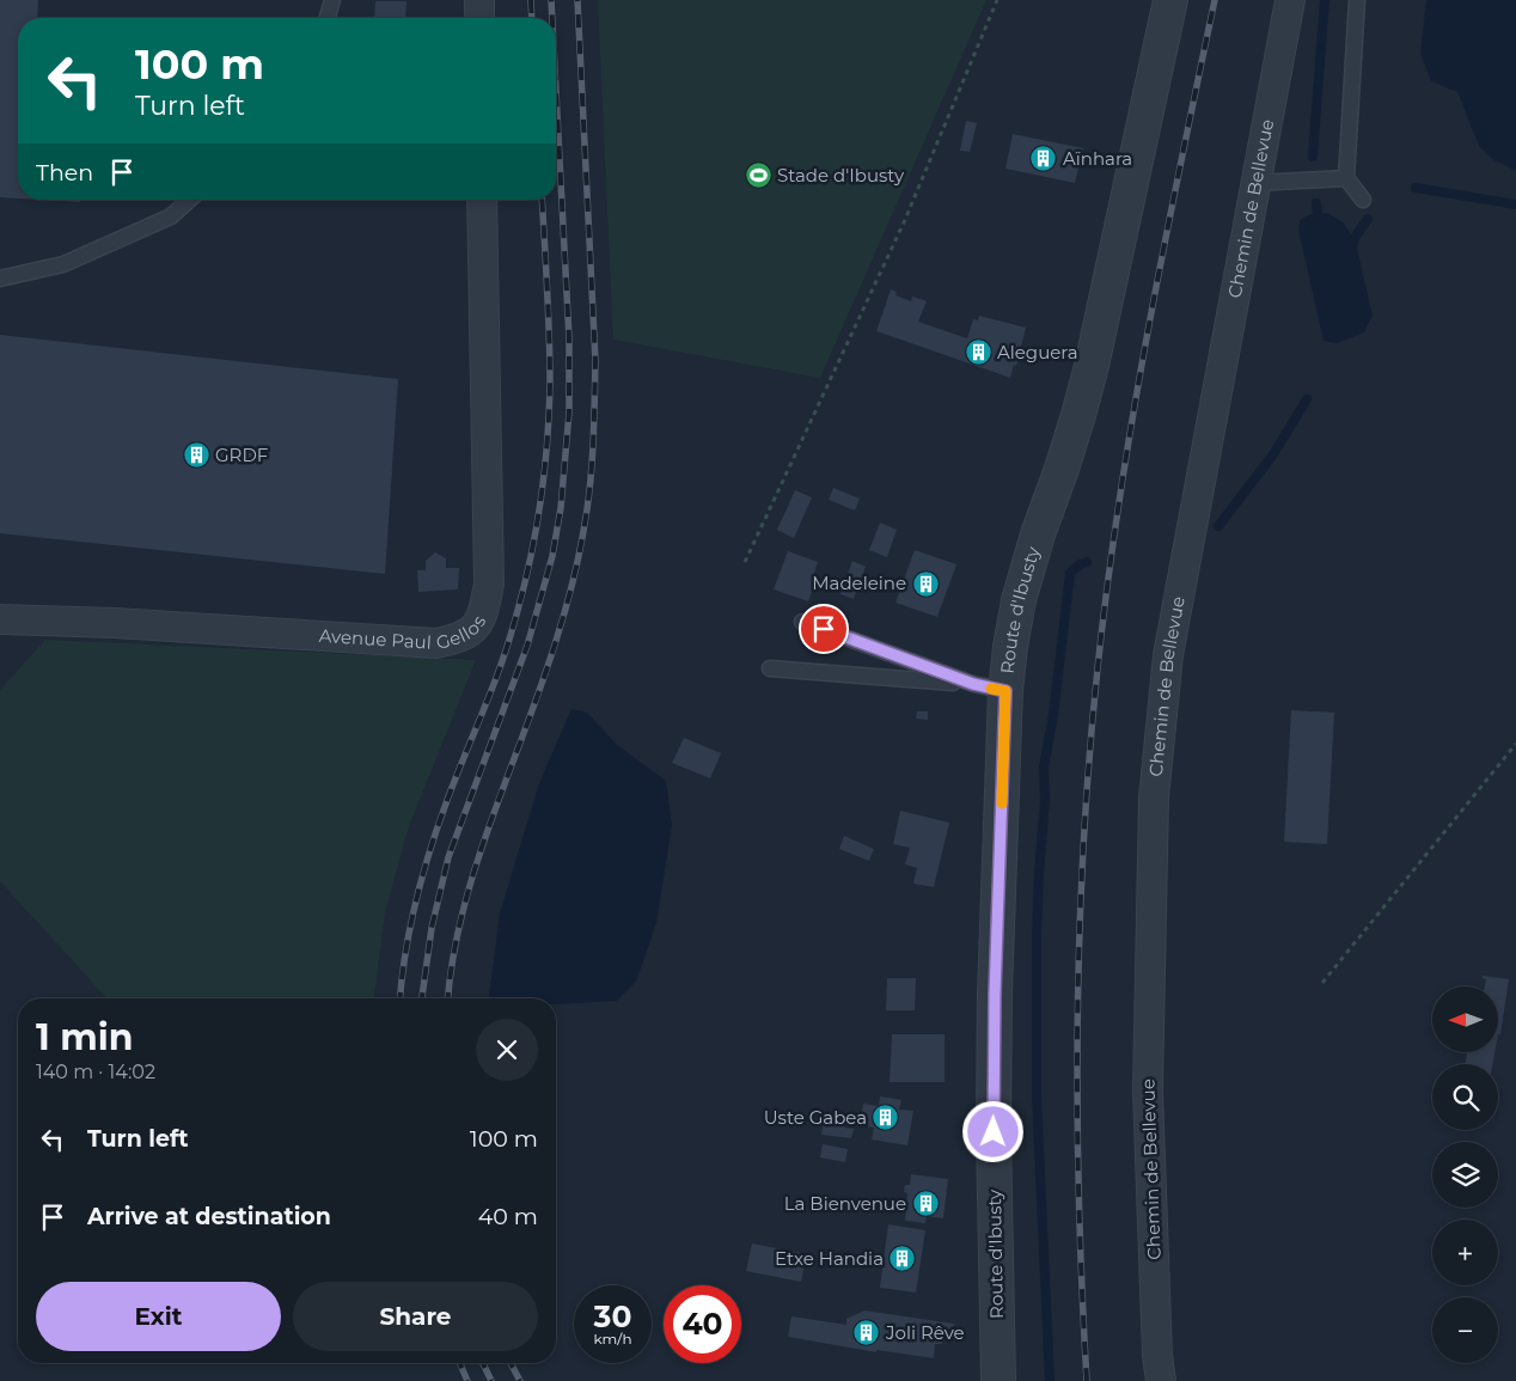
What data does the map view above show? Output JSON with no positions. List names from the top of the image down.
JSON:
{
  "streets": {
    "street": ["Chemin de Bellevue", "Route d'Ibusty", "Avenue Paul Gellos"]
  },
  "places": {
    "building": [
      "Aïnhara",
      "Aleguera",
      "GRDF",
      "Madeleine",
      "Uste Gabea",
      "La Bienvenue",
      "Etxe Handia",
      "Joli Rêve"
    ],
    "sports": ["Stade d'Ibusty"]
  },
  "north": "left",
  "page": {
    "turn": ["100 m", "Turn left"],
    "then": "Then",
    "map_buttons": ["+", "−"],
    "heading": ["1 min", "140 m · 14:02"],
    "list": [
      {
        "name": "Turn left",
        "value": "100 m"
      },
      {
        "name": "Arrive at destination",
        "value": "40 m"
      }
    ],
    "buttons": ["Exit", "Share"],
    "speed": "30 km/h",
    "limit": "40"
  }
}
